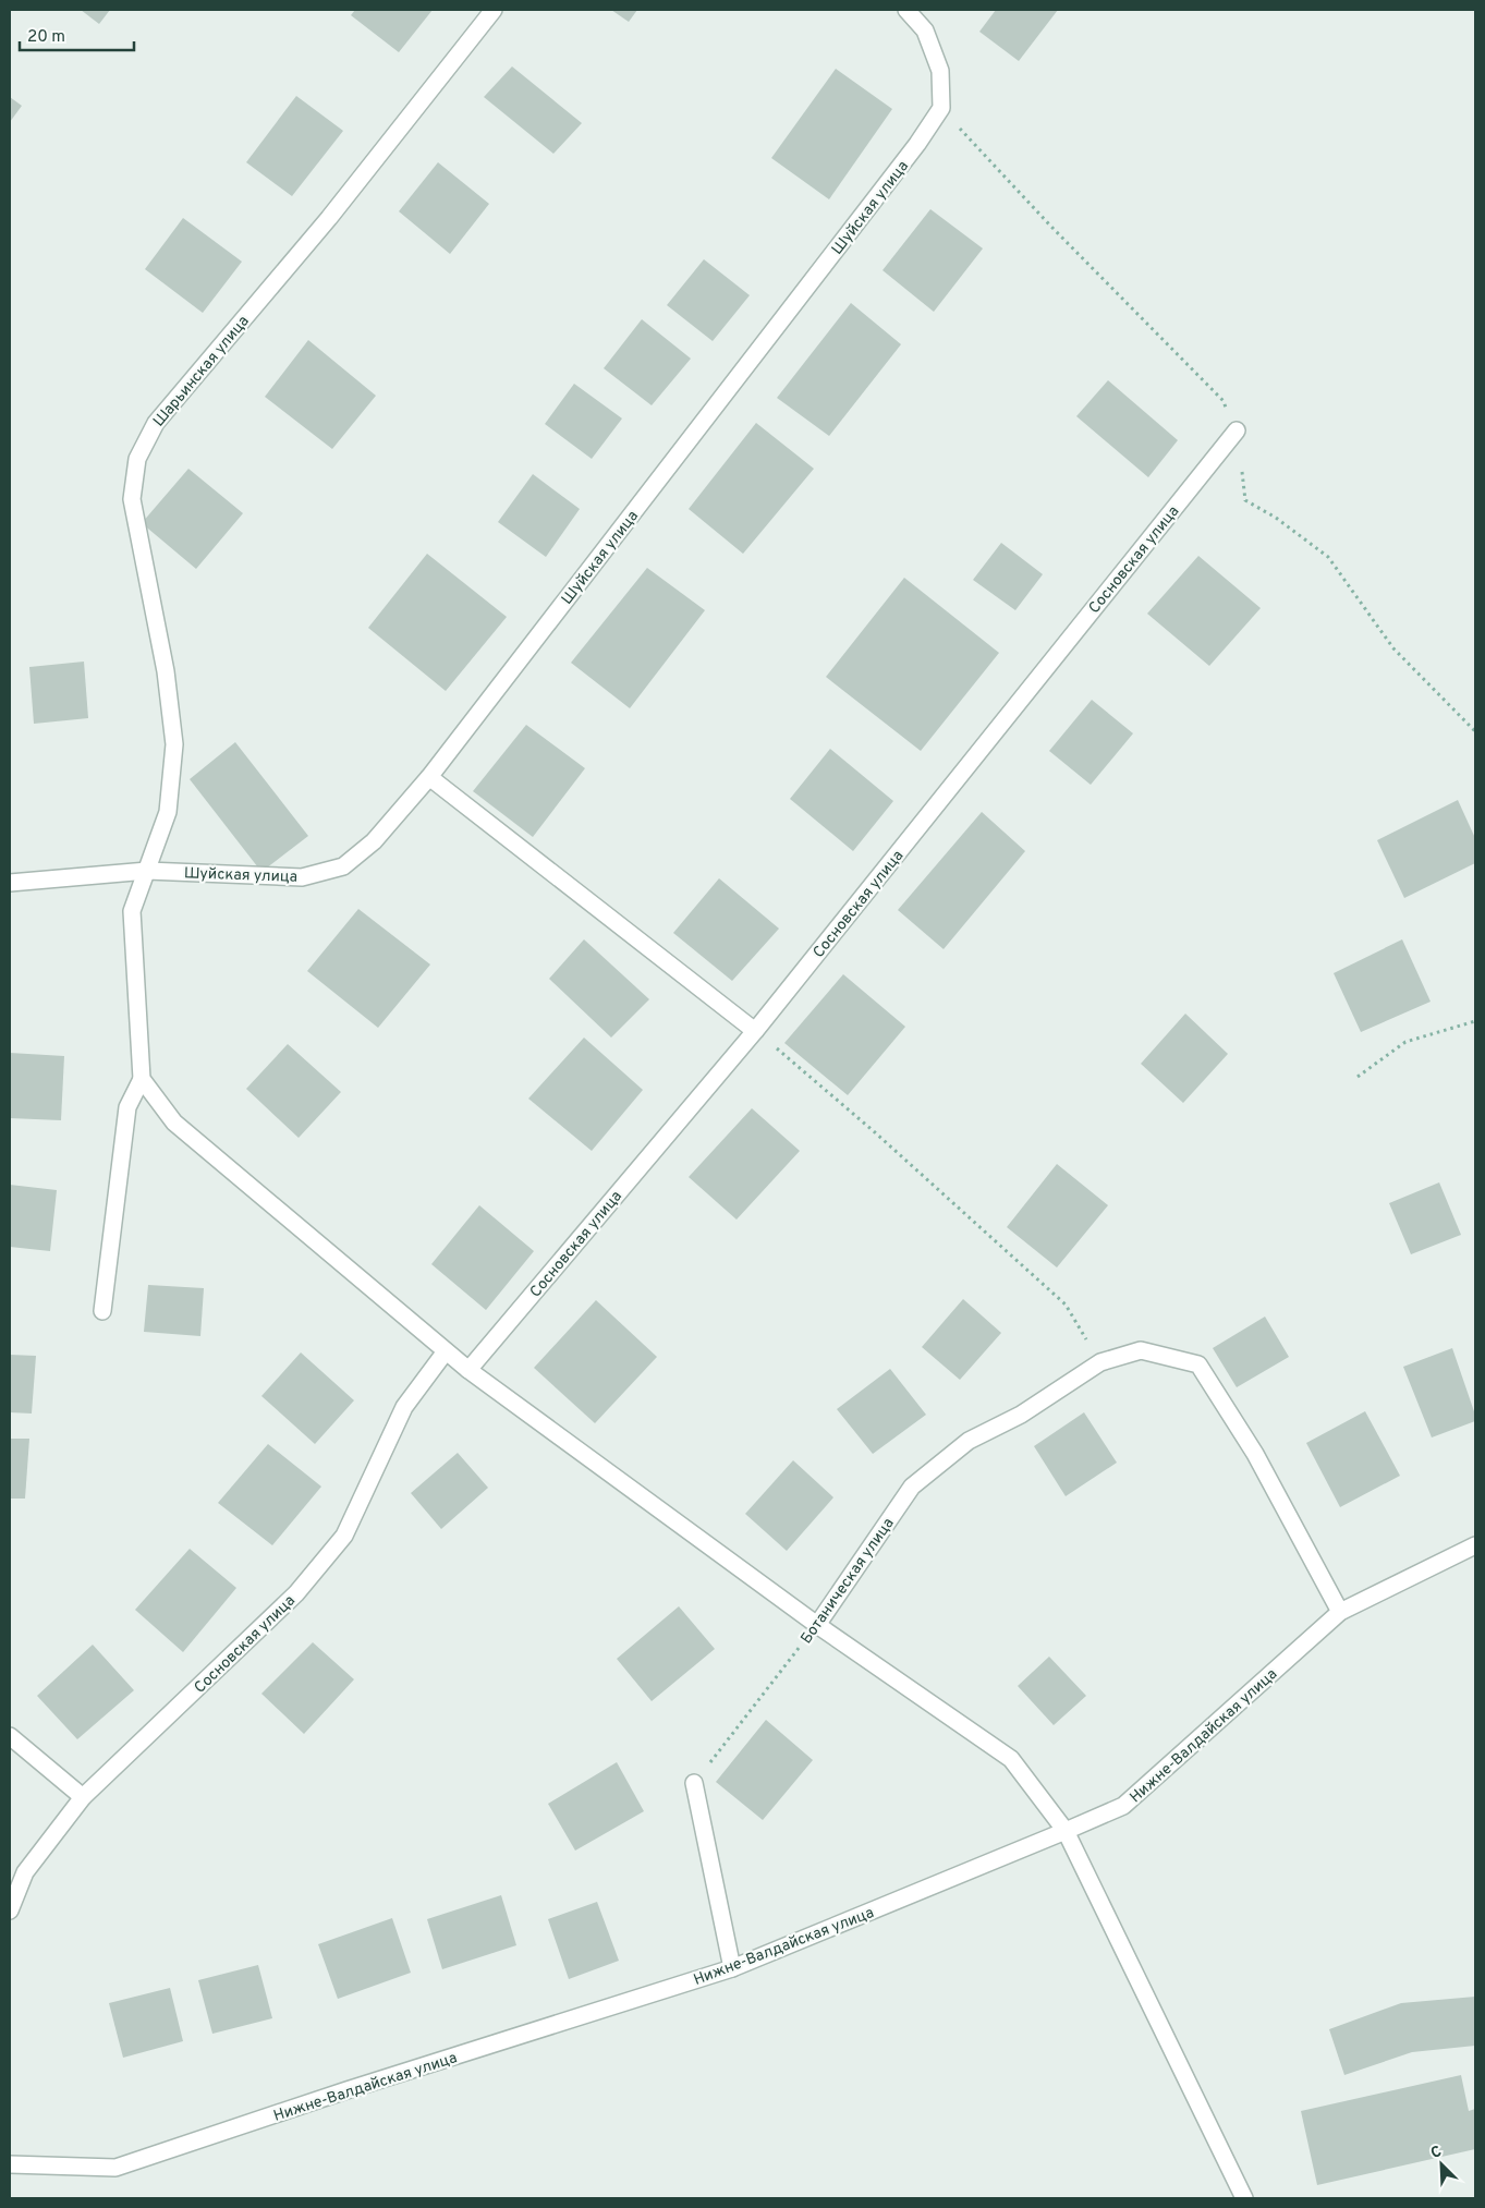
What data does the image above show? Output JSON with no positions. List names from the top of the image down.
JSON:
{
  "streets": {
    "street": [
      "Шуйская улица",
      "Шарьинская улица",
      "Сосновская улица",
      "Ботаническая улица",
      "Нижне-Валдайская улица"
    ]
  },
  "crossings": [
    ["Шуйская улица", "Шарьинская улица"],
    ["Ботаническая улица", "Нижне-Валдайская улица"]
  ],
  "scale_bar": "20 m",
  "north": "top left"
}
